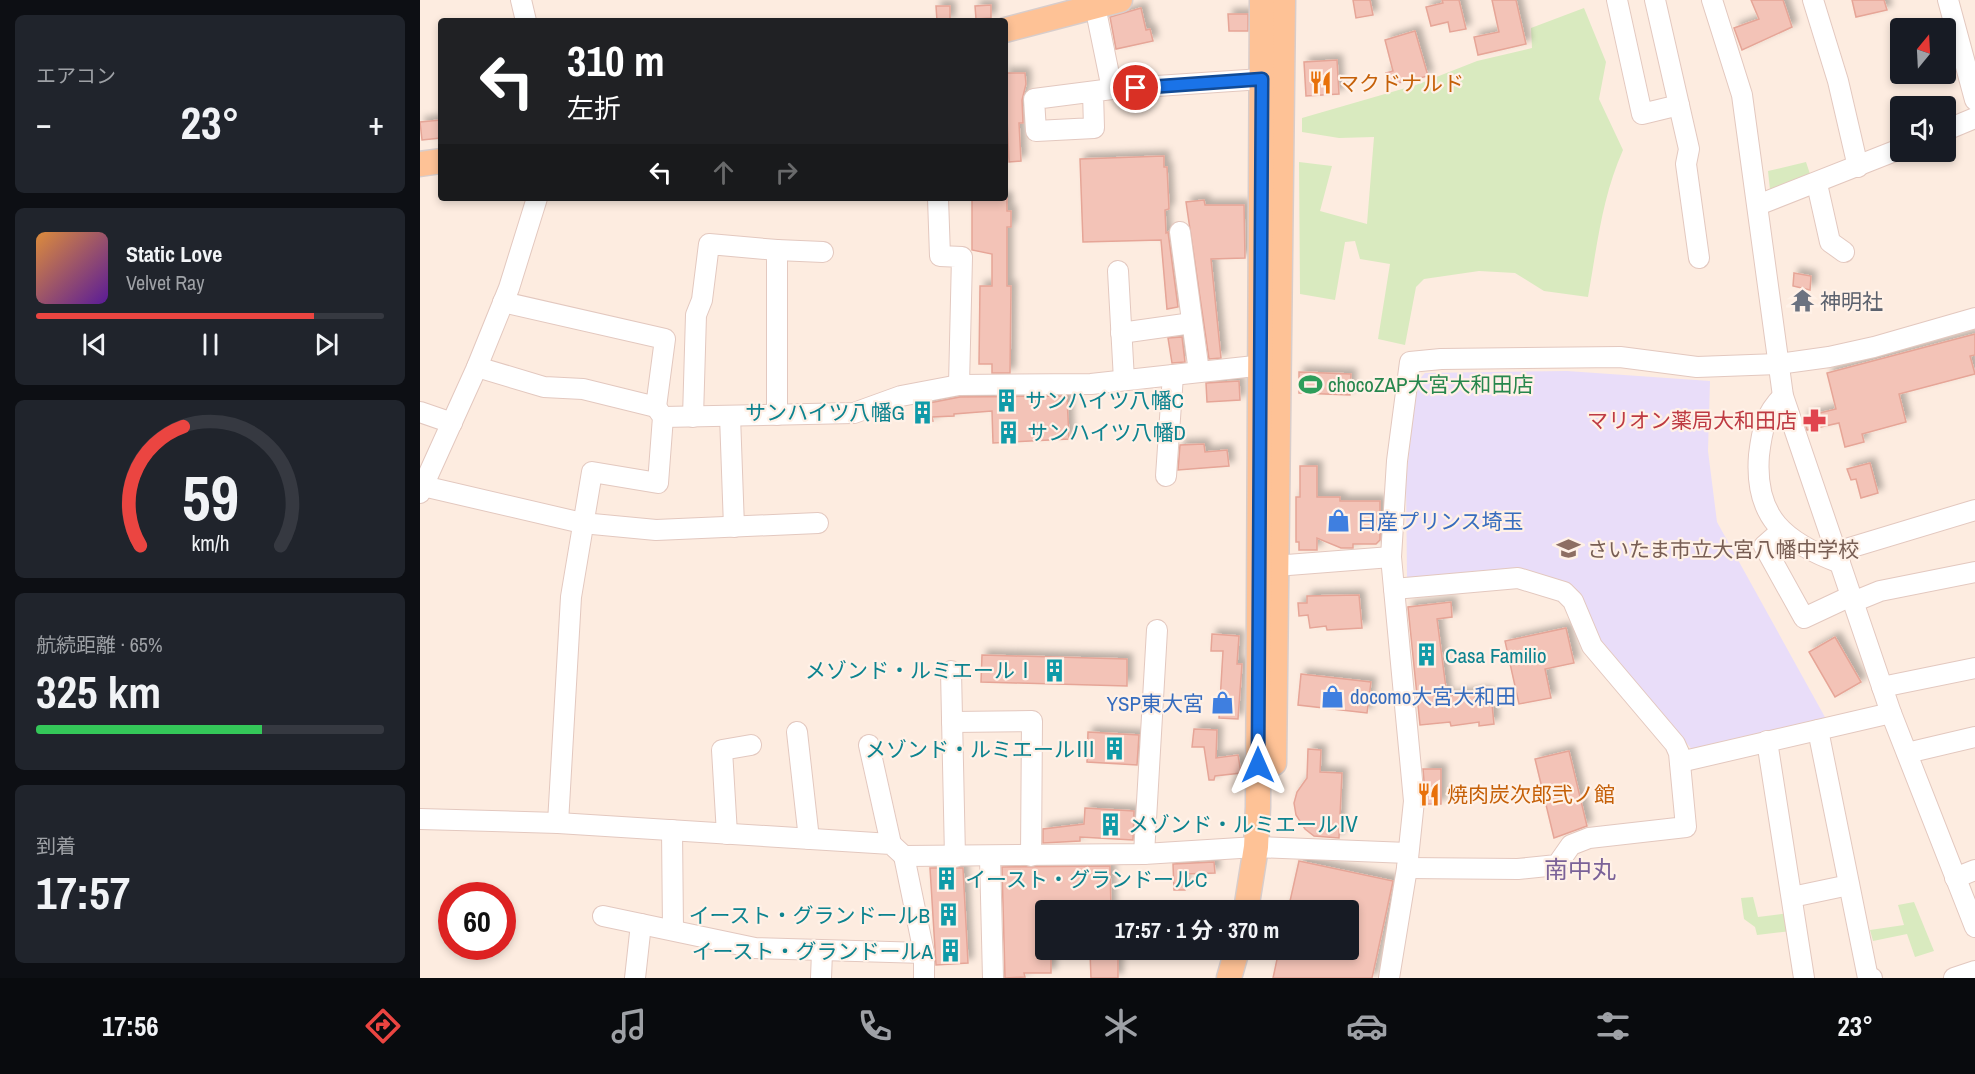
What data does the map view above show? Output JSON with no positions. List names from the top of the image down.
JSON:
{
  "districts": ["南中丸"],
  "places": {
    "restaurant": ["マクドナルド", "焼肉炭次郎弐ノ館"],
    "temple": ["神明社"],
    "sports": ["chocoZAP大宮大和田店"],
    "building": [
      "サンハイツ八幡C",
      "サンハイツ八幡G",
      "サンハイツ八幡D",
      "Casa Familio",
      "メゾンド・ルミエールⅠ",
      "メゾンド・ルミエールⅢ",
      "メゾンド・ルミエールⅣ",
      "イースト・グランドールC",
      "イースト・グランドールB",
      "イースト・グランドールA"
    ],
    "pharmacy": ["マリオン薬局大和田店"],
    "shop": ["日産プリンス埼玉", "docomo大宮大和田", "YSP東大宮"],
    "school or university": ["さいたま市立大宮八幡中学校"]
  },
  "north": "top",
  "page": {
    "tile": [
      "エアコン",
      ["航続距離 · 65%", "325 km"],
      ["到着", "17:57"]
    ],
    "turn": ["310 m", "左折"],
    "heat": ["−", "23°", "+"],
    "song": ["Static Love", "Velvet Ray"],
    "limit": "60",
    "trip": "17:57 · 1 分 · 370 m",
    "tabs": ["17:56", "23°"],
    "gauge": ["59", "km/h"]
  }
}
